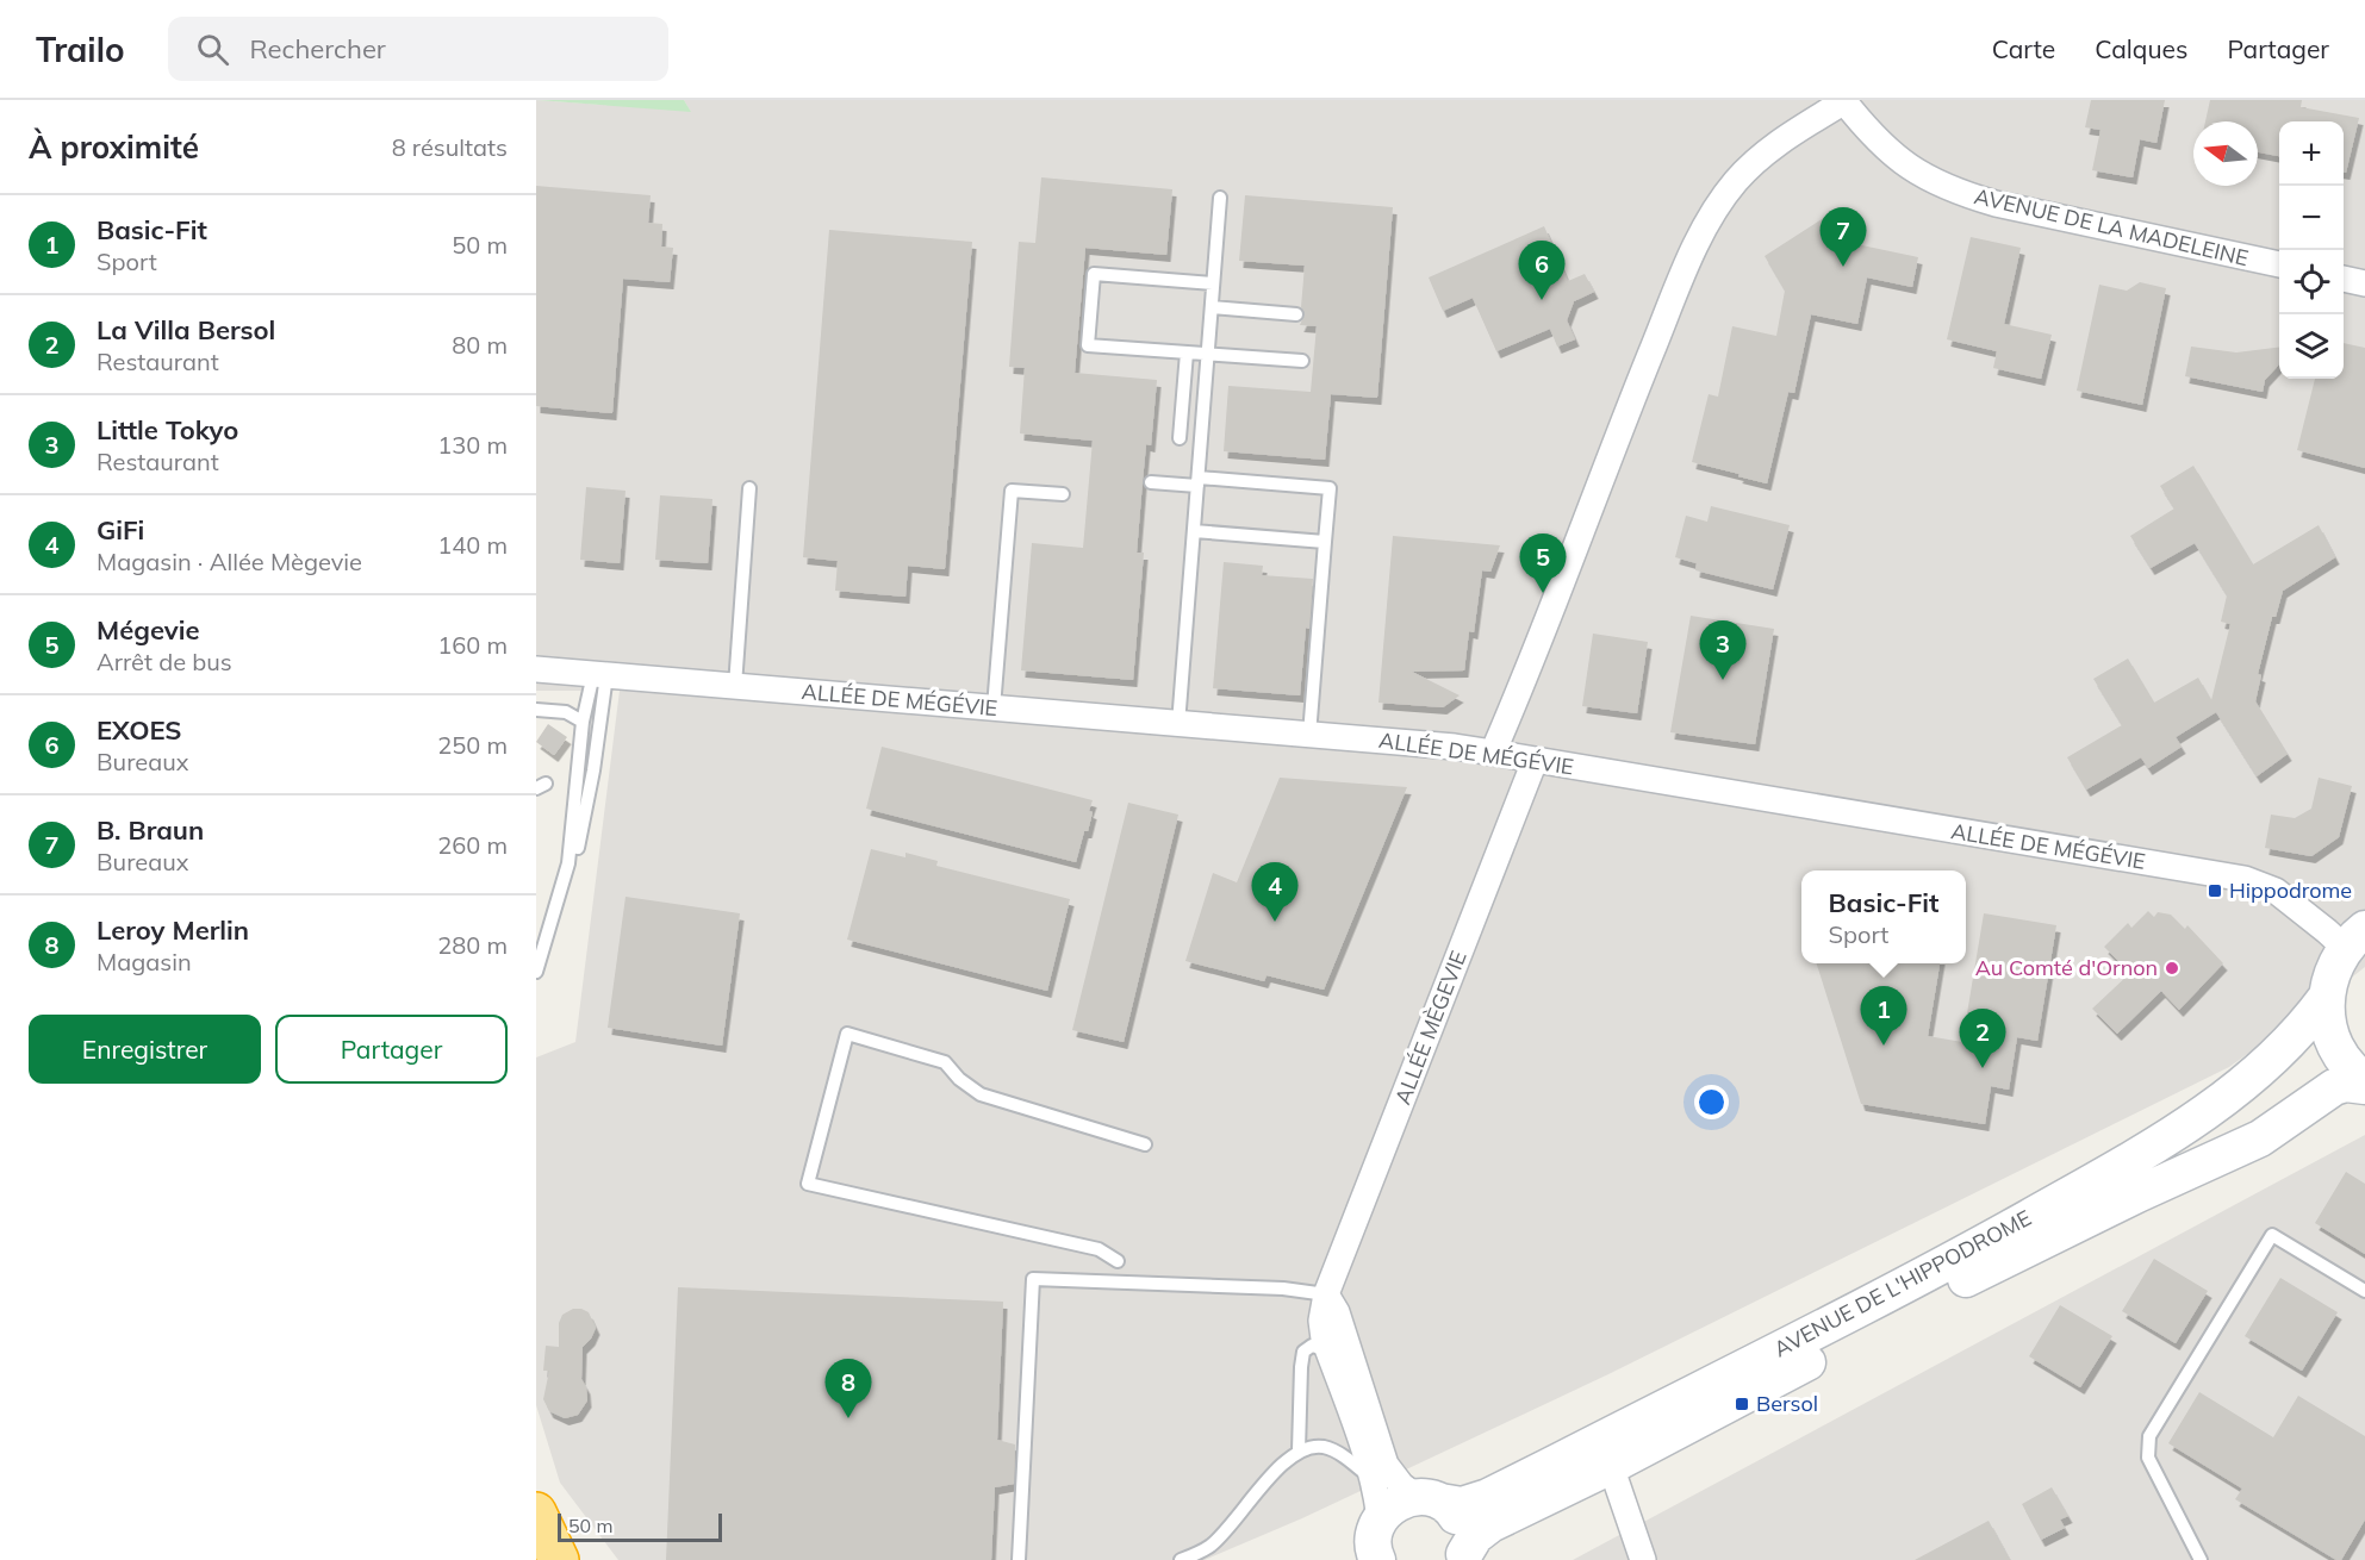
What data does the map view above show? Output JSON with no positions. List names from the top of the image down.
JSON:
{
  "streets": {
    "main road": ["AVENUE DE L'HIPPODROME"],
    "street": ["AVENUE DE LA MADELEINE", "ALLÉE DE MÉGÉVIE", "ALLÉE MÈGEVIE"]
  },
  "crossings": [
    ["ALLÉE DE MÉGÉVIE", "ALLÉE MÈGEVIE"]
  ],
  "places": {
    "transit": ["Hippodrome", "Bersol"],
    "other": ["Au Comté d'Ornon"]
  },
  "scale_bar": "50 m",
  "north": "left",
  "page": {
    "header": "Trailo",
    "search": "Rechercher",
    "nav": ["Carte", "Calques", "Partager"],
    "heading": ["À proximité", "8 résultats"],
    "map_buttons": ["+", "−"],
    "list": [
      {
        "mark": "1",
        "name": "Basic-Fit",
        "note": "Sport",
        "value": "50 m"
      },
      {
        "mark": "2",
        "name": "La Villa Bersol",
        "note": "Restaurant",
        "value": "80 m"
      },
      {
        "mark": "3",
        "name": "Little Tokyo",
        "note": "Restaurant",
        "value": "130 m"
      },
      {
        "mark": "4",
        "name": "GiFi",
        "note": "Magasin · Allée Mègevie",
        "value": "140 m"
      },
      {
        "mark": "5",
        "name": "Mégevie",
        "note": "Arrêt de bus",
        "value": "160 m"
      },
      {
        "mark": "6",
        "name": "EXOES",
        "note": "Bureaux",
        "value": "250 m"
      },
      {
        "mark": "7",
        "name": "B. Braun",
        "note": "Bureaux",
        "value": "260 m"
      },
      {
        "mark": "8",
        "name": "Leroy Merlin",
        "note": "Magasin",
        "value": "280 m"
      }
    ],
    "pins": [
      "7",
      "6",
      "5",
      "3",
      "4",
      "1",
      "2",
      "8"
    ],
    "popup": ["Basic-Fit", "Sport"],
    "buttons": ["Enregistrer", "Partager"],
    "scale": "50 m"
  }
}
